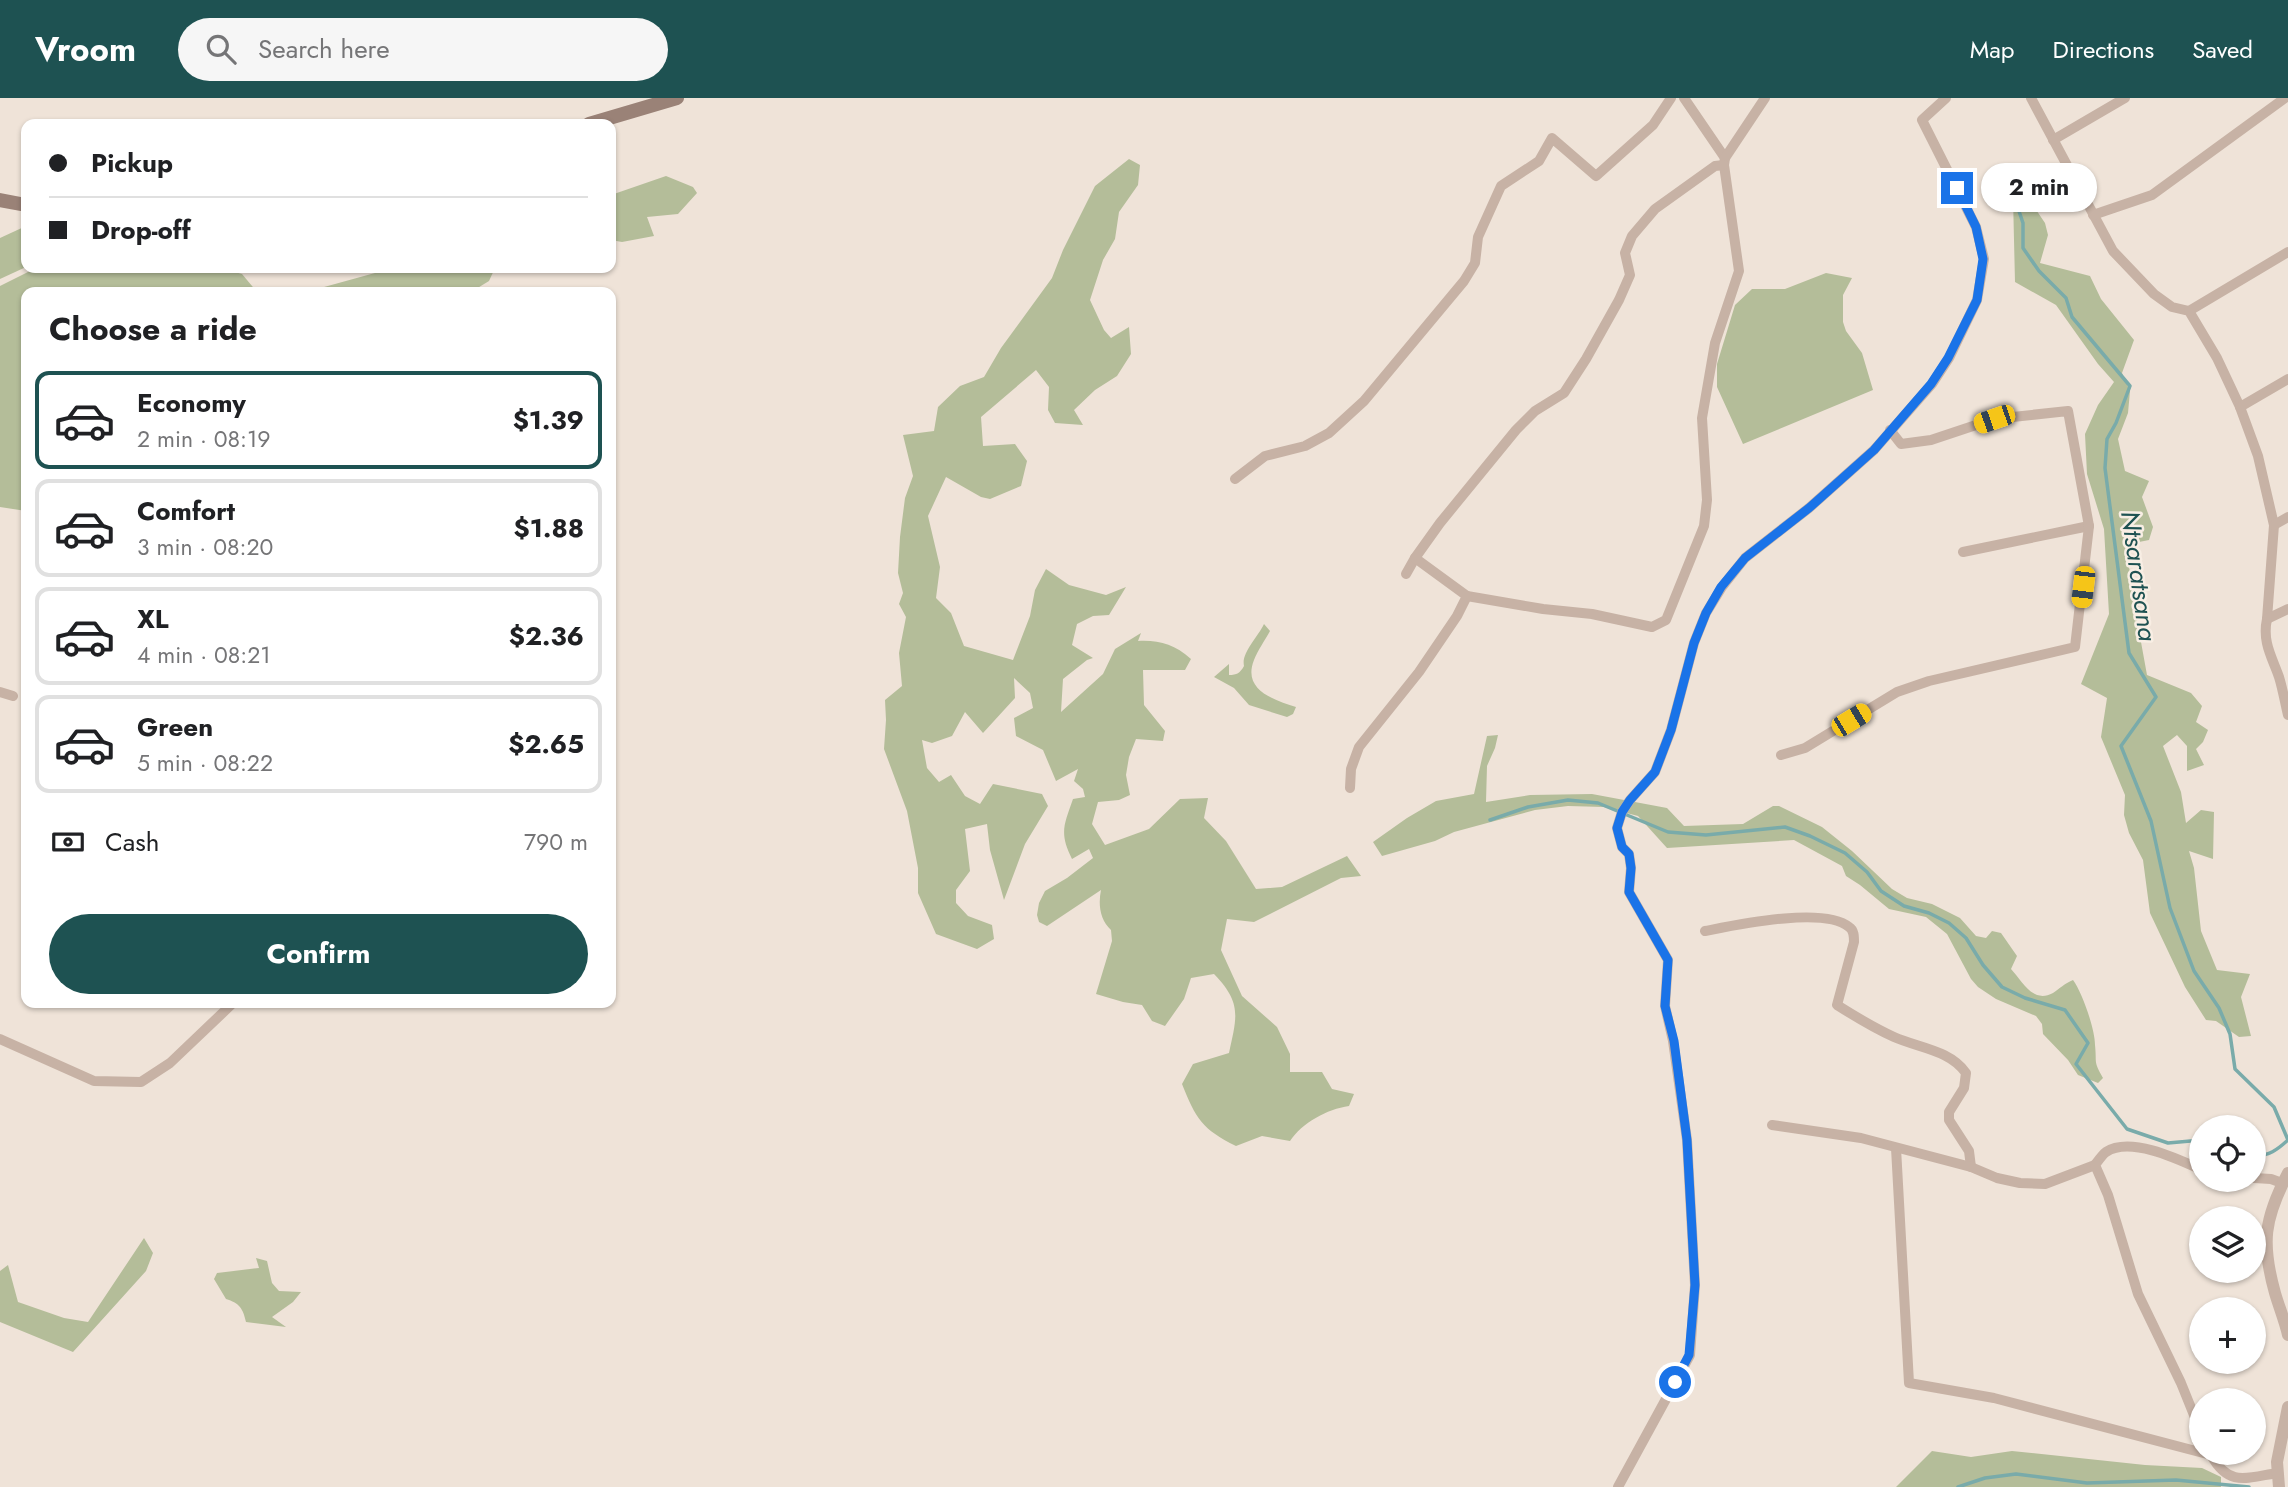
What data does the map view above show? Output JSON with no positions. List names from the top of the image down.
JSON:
{
  "water": ["Ntsaratsana"],
  "page": {
    "header": "Vroom",
    "search": "Search here",
    "nav": ["Map", "Directions", "Saved"],
    "banner": ["Pickup", "Drop-off"],
    "bubble": "2 min",
    "heading": "Choose a ride",
    "list": [
      {
        "name": "Economy",
        "note": "2 min · 08:19",
        "value": "$1.39"
      },
      {
        "name": "Comfort",
        "note": "3 min · 08:20",
        "value": "$1.88"
      },
      {
        "name": "XL",
        "note": "4 min · 08:21",
        "value": "$2.36"
      },
      {
        "name": "Green",
        "note": "5 min · 08:22",
        "value": "$2.65"
      }
    ],
    "pay": ["Cash", "790 m"],
    "buttons": "Confirm",
    "map_buttons": ["+", "−"]
  }
}
